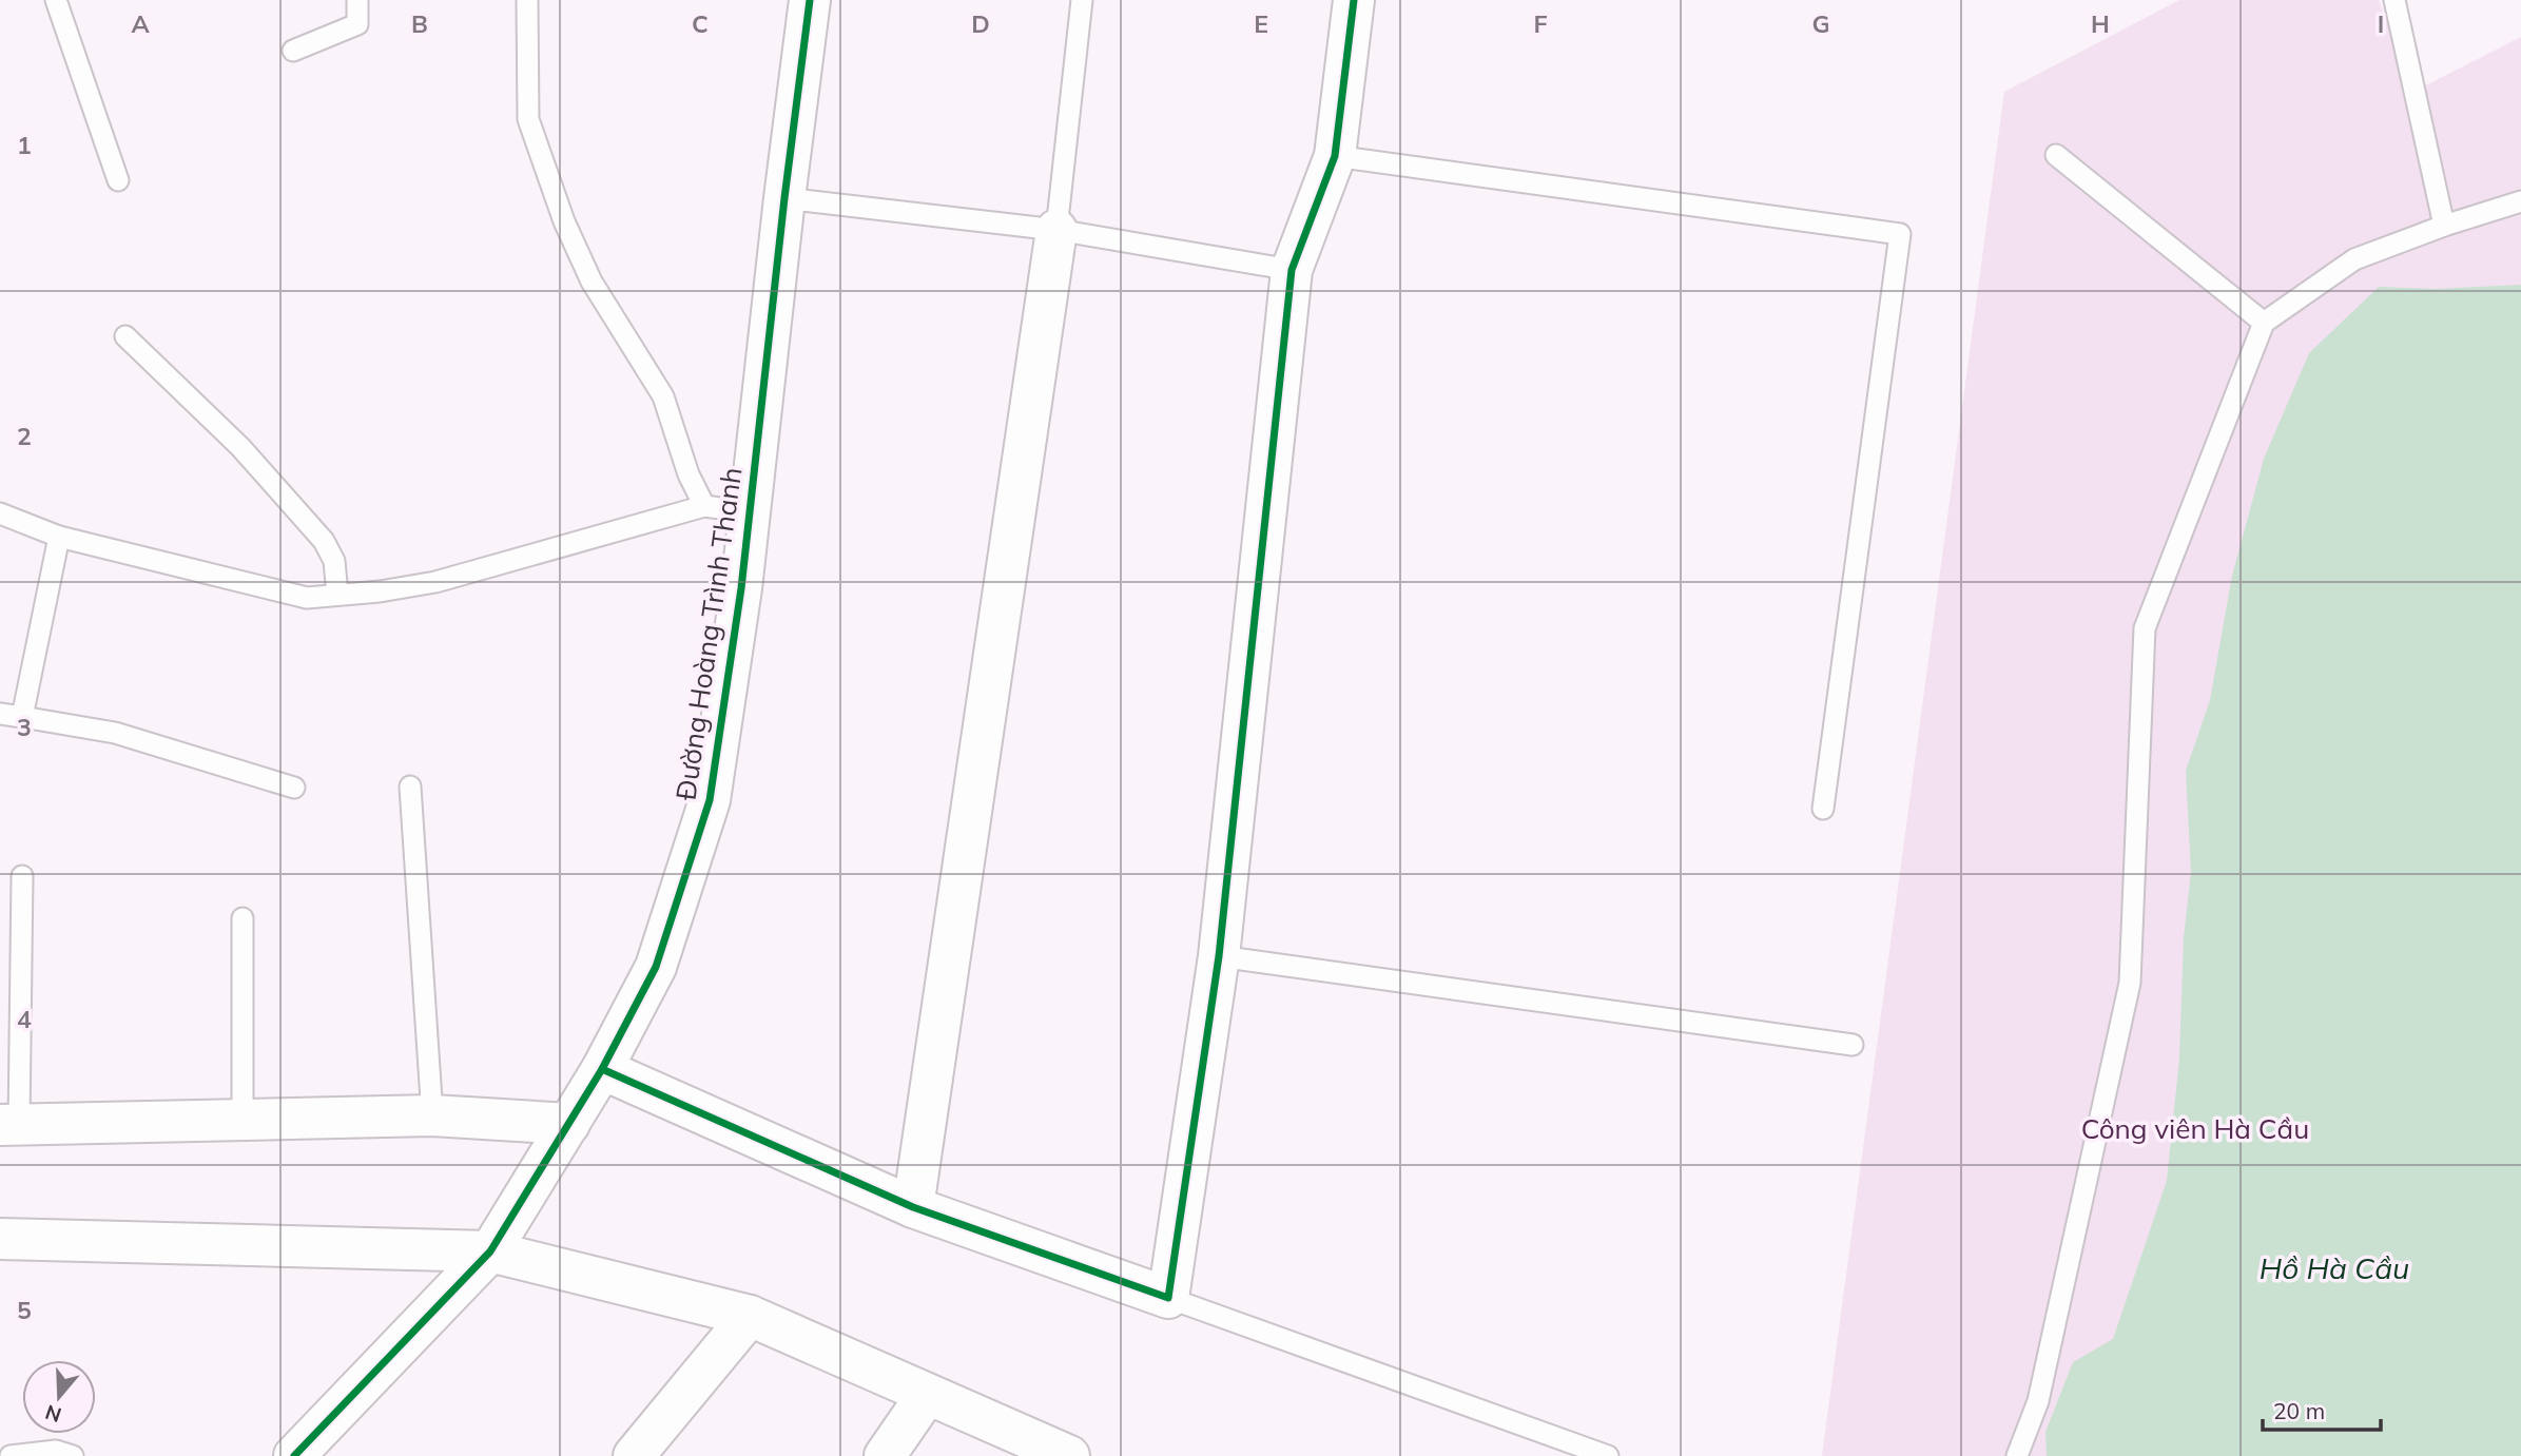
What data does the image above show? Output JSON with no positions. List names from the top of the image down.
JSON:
{
  "streets": {
    "street": ["Đường Hoàng Trình Thanh"]
  },
  "water": ["Hồ Hà Cầu"],
  "parks": ["Công viên Hà Cầu"],
  "scale_bar": "20 m",
  "north": "bottom",
  "grid": {
    "columns": [
      "A",
      "B",
      "C",
      "D",
      "E",
      "F",
      "G",
      "H",
      "I"
    ],
    "rows": [
      "1",
      "2",
      "3",
      "4",
      "5"
    ]
  }
}
